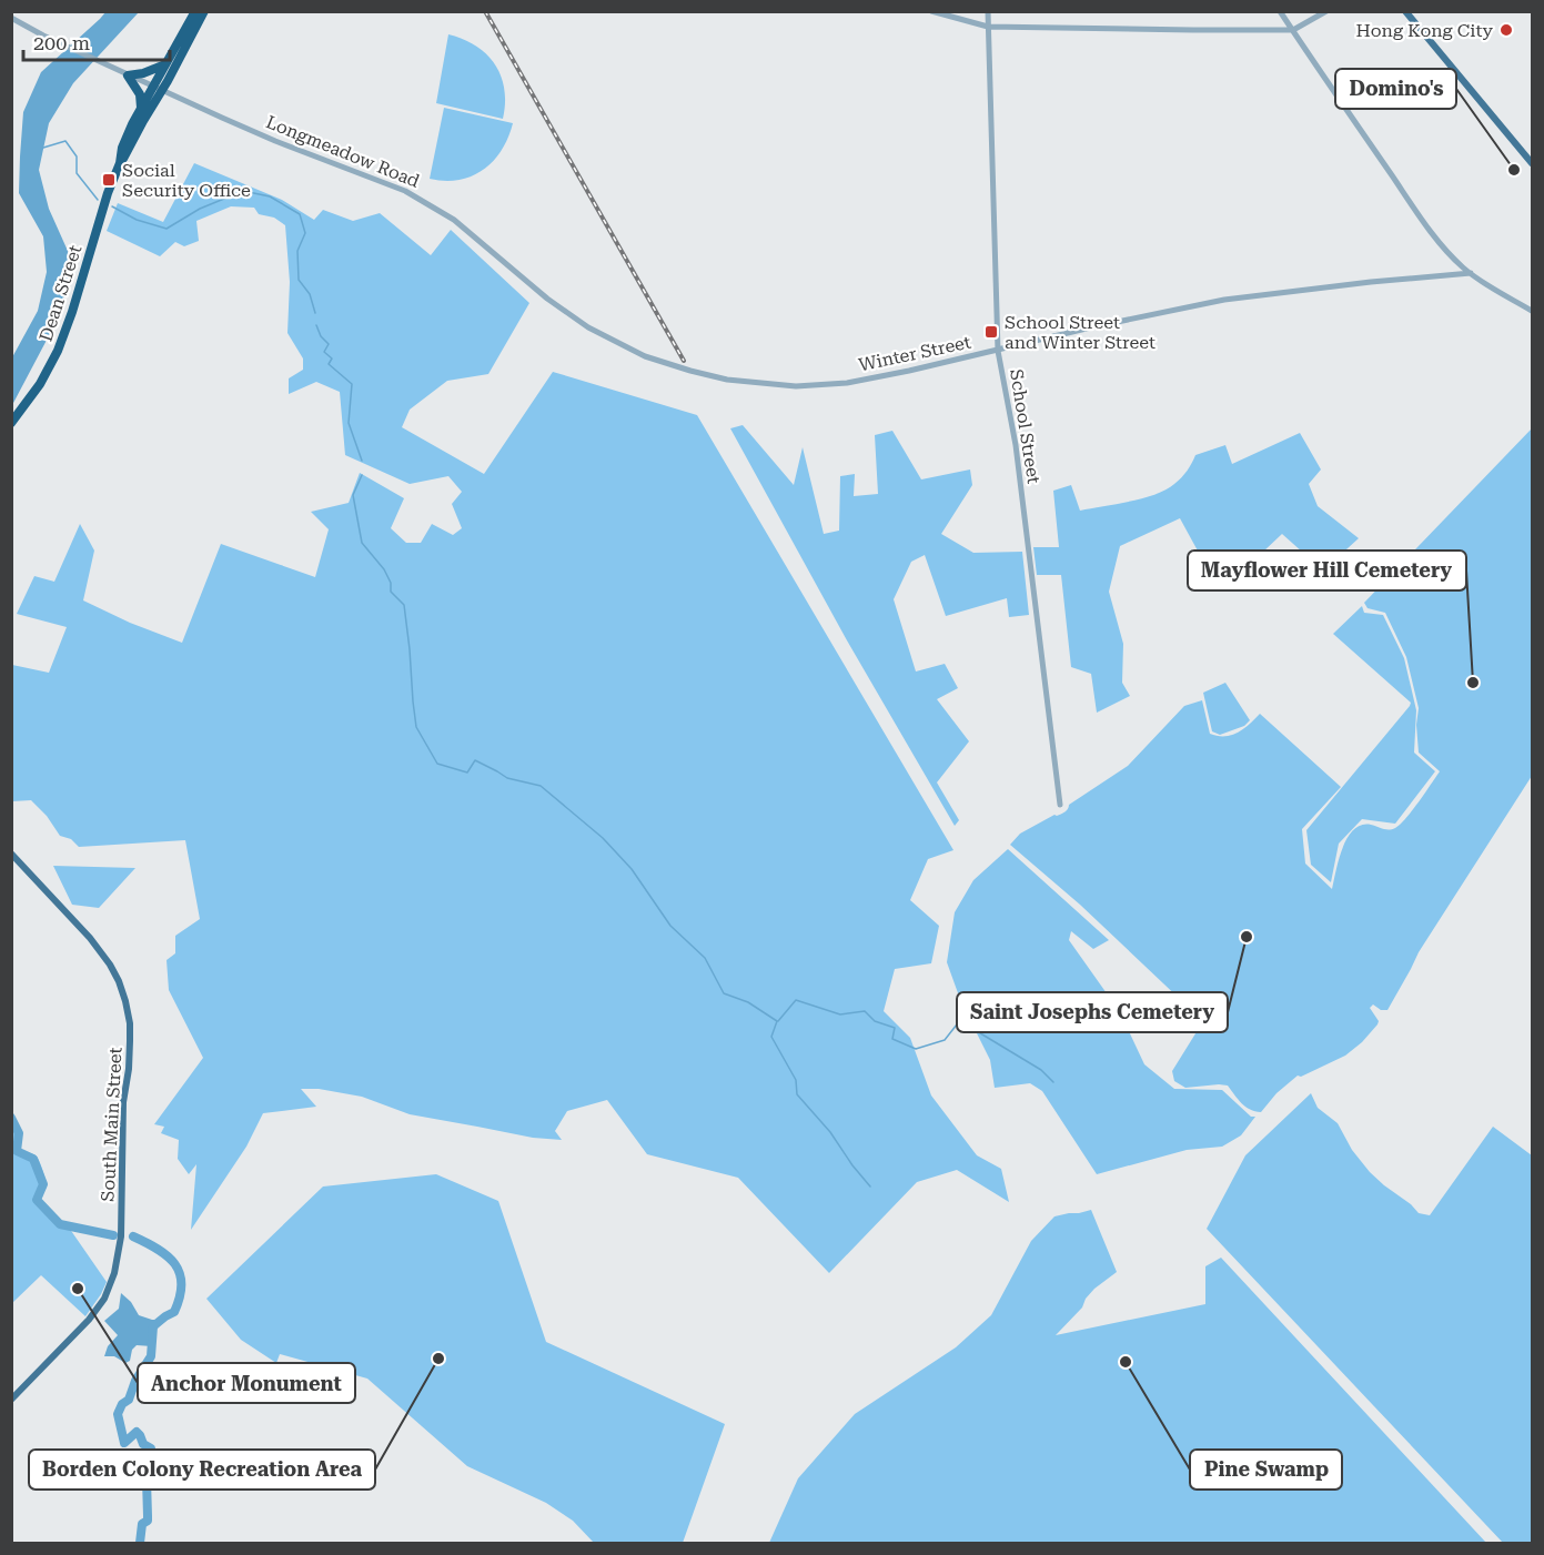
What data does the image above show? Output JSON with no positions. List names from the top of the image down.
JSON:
{
  "streets": {
    "highway": ["Dean Street"],
    "main road": ["South Main Street"],
    "street": ["Longmeadow Road", "Winter Street", "School Street"]
  },
  "crossings": [
    ["Longmeadow Road", "Dean Street"],
    ["Longmeadow Road", "Winter Street"],
    ["Winter Street", "School Street"]
  ],
  "places": {
    "other": [
      "Hong Kong City",
      "Domino's",
      "Mayflower Hill Cemetery",
      "Saint Josephs Cemetery",
      "Anchor Monument",
      "Borden Colony Recreation Area",
      "Pine Swamp"
    ],
    "transit": ["Social Security Office", "School Street and Winter Street"]
  },
  "scale_bar": "200 m"
}
